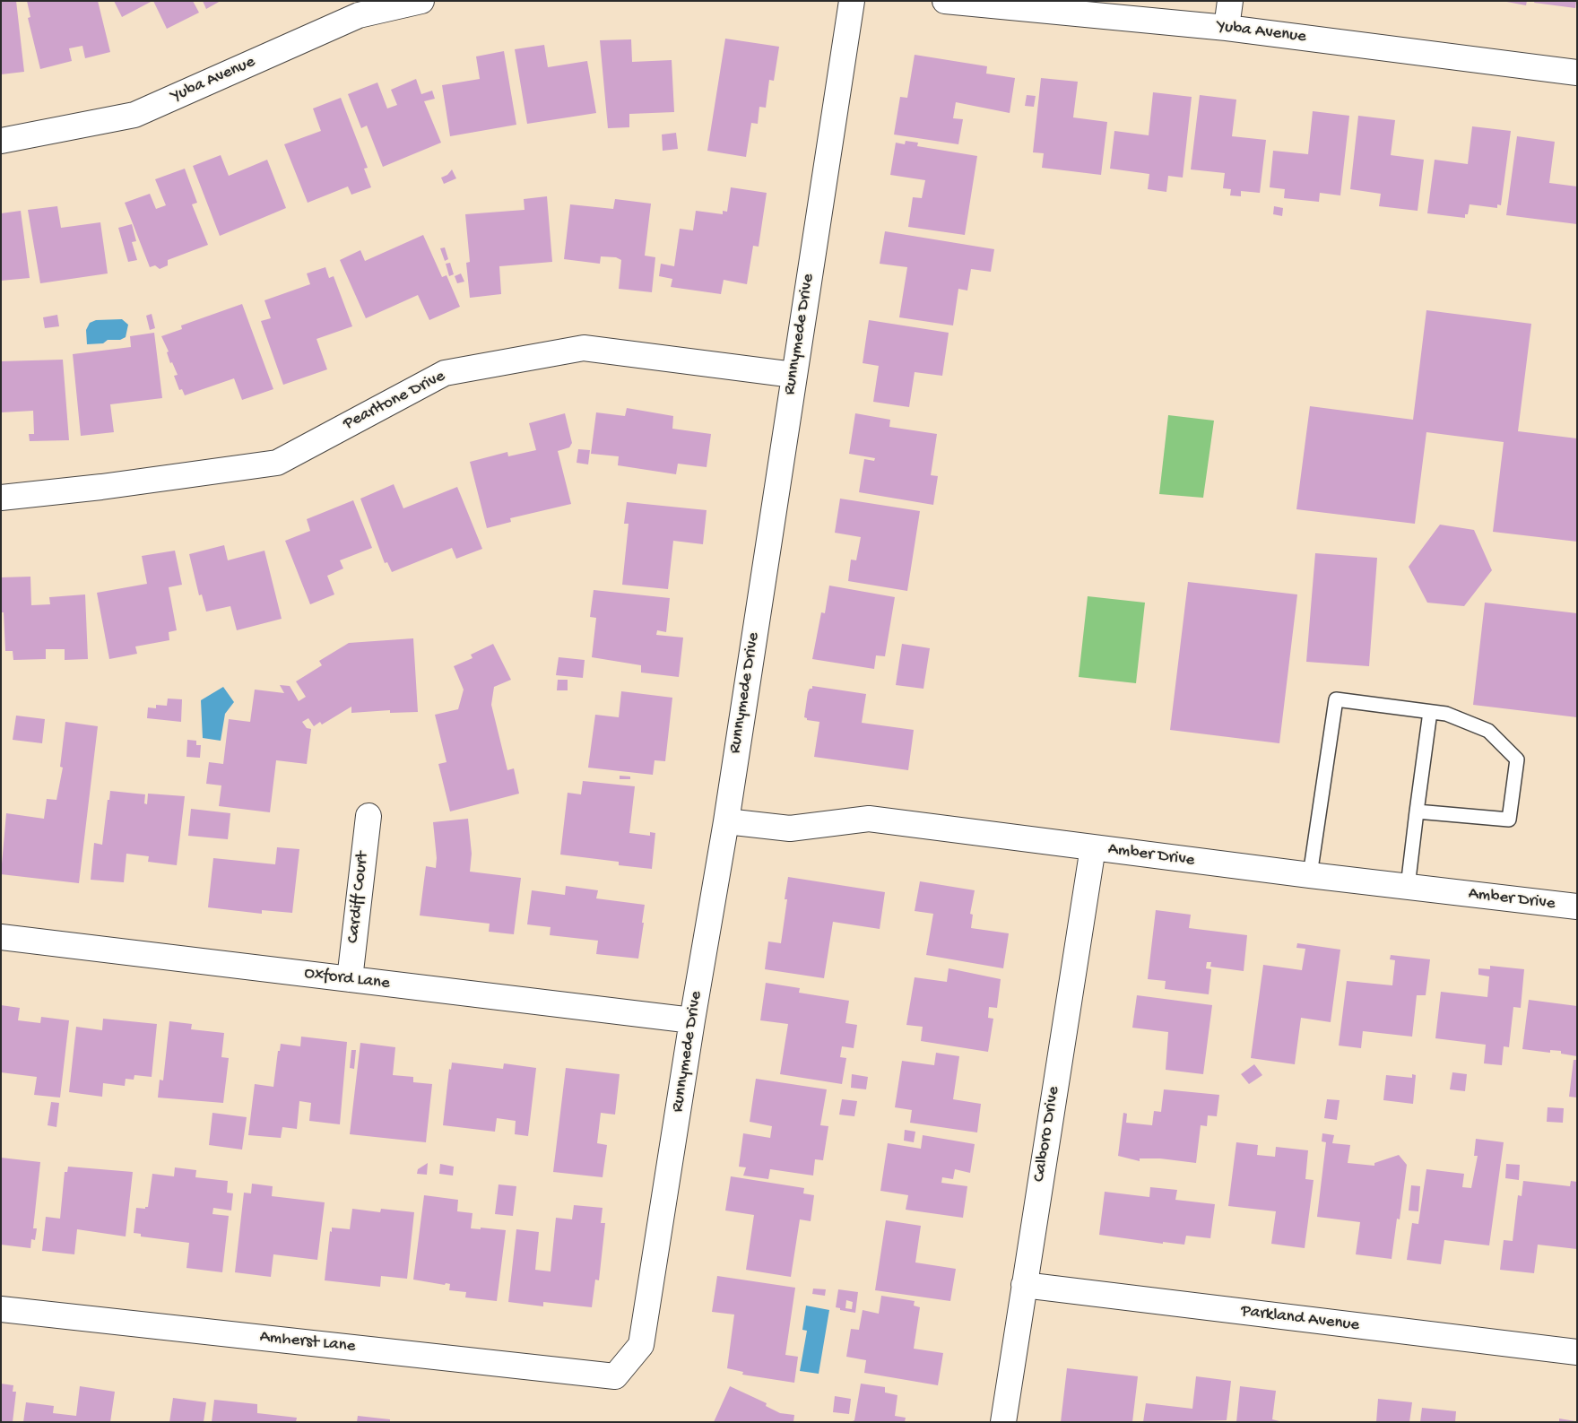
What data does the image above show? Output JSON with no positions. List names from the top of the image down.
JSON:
{
  "streets": {
    "street": [
      "Yuba Avenue",
      "Runnymede Drive",
      "Pearltone Drive",
      "Amber Drive",
      "Cardiff Court",
      "Oxford Lane",
      "Calboro Drive",
      "Parkland Avenue",
      "Amherst Lane"
    ]
  },
  "crossings": [
    ["Runnymede Drive", "Pearltone Drive"],
    ["Runnymede Drive", "Amber Drive"],
    ["Runnymede Drive", "Oxford Lane"],
    ["Runnymede Drive", "Amherst Lane"],
    ["Amber Drive", "Calboro Drive"],
    ["Cardiff Court", "Oxford Lane"],
    ["Calboro Drive", "Parkland Avenue"]
  ]
}
